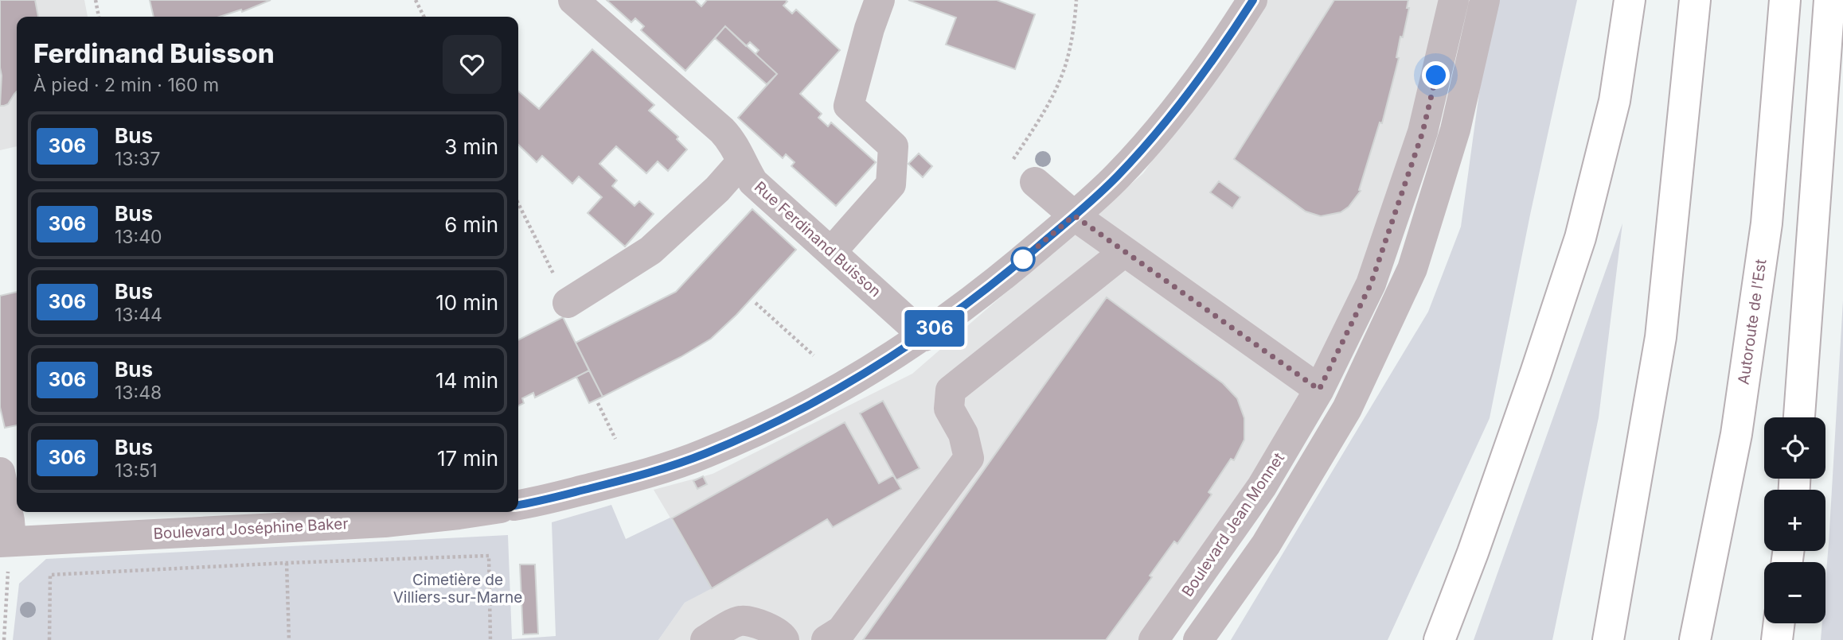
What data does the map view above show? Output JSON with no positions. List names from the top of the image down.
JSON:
{
  "streets": {
    "highway": ["Autoroute de l’Est"],
    "street": ["Rue Ferdinand Buisson", "Boulevard Jean Monnet", "Boulevard Joséphine Baker"]
  },
  "parks": ["Cimetière de Villiers-sur-Marne"],
  "lines": ["bus line 306"],
  "page": {
    "on_map": "306",
    "heading": ["Ferdinand Buisson", "À pied · 2 min · 160 m"],
    "list": [
      {
        "mark": "306",
        "name": "Bus",
        "note": "13:37",
        "value": "3 min"
      },
      {
        "mark": "306",
        "name": "Bus",
        "note": "13:40",
        "value": "6 min"
      },
      {
        "mark": "306",
        "name": "Bus",
        "note": "13:44",
        "value": "10 min"
      },
      {
        "mark": "306",
        "name": "Bus",
        "note": "13:48",
        "value": "14 min"
      },
      {
        "mark": "306",
        "name": "Bus",
        "note": "13:51",
        "value": "17 min"
      }
    ],
    "map_buttons": ["+", "−"]
  }
}
